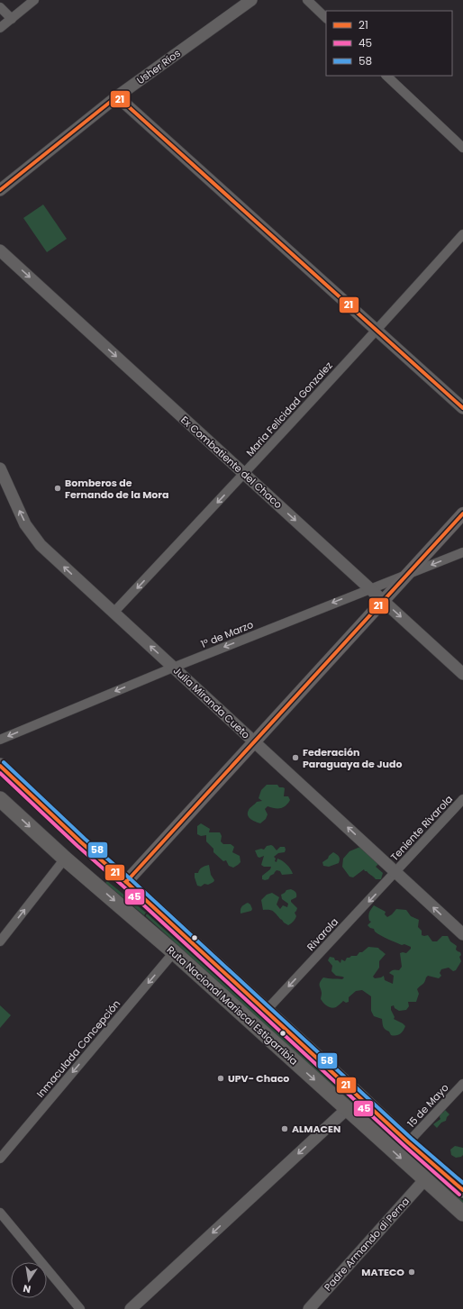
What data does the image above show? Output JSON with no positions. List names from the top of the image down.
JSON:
{
  "streets": {
    "highway": ["Ruta Nacional Mariscal Estigarribia"],
    "street": [
      "Usher Ríos",
      "Maria Felicidad Gonzalez",
      "Ex Combatiente del Chaco",
      "1º de Marzo",
      "Julia Miranda Cueto",
      "Teniente Rivarola",
      "Rivarola",
      "Inmaculada Concepción",
      "15 de Mayo",
      "Padre Armando di Perna"
    ]
  },
  "crossings": [
    ["Maria Felicidad Gonzalez", "Ex Combatiente del Chaco"],
    ["Maria Felicidad Gonzalez", "Julia Miranda Cueto"],
    ["Ex Combatiente del Chaco", "1º de Marzo"],
    ["1º de Marzo", "Julia Miranda Cueto"],
    ["Julia Miranda Cueto", "Teniente Rivarola"],
    ["Julia Miranda Cueto", "Rivarola"],
    ["Teniente Rivarola", "Rivarola"],
    ["Rivarola", "Ruta Nacional Mariscal Estigarribia"],
    ["Ruta Nacional Mariscal Estigarribia", "Inmaculada Concepción"],
    ["Ruta Nacional Mariscal Estigarribia", "15 de Mayo"],
    ["Ruta Nacional Mariscal Estigarribia", "Padre Armando di Perna"]
  ],
  "one_way": [
    "Maria Felicidad Gonzalez",
    "Ex Combatiente del Chaco",
    "1º de Marzo",
    "Julia Miranda Cueto",
    "Rivarola",
    "Inmaculada Concepción"
  ],
  "places": [
    "Bomberos de Fernando de la Mora",
    "Federación Paraguaya de Judo",
    "UPV- Chaco",
    "ALMACEN",
    "MATECO"
  ],
  "lines": ["transit line 21", "transit line 58", "transit line 45"],
  "legend": ["21", "45", "58"],
  "north": "bottom"
}
